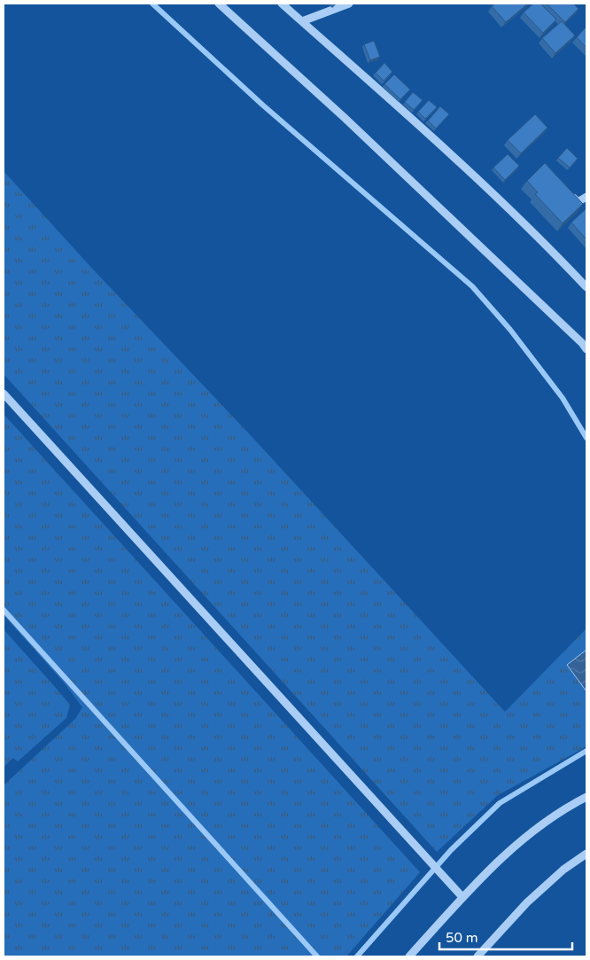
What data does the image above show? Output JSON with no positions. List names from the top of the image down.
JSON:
{
  "scale_bar": "50 m"
}
